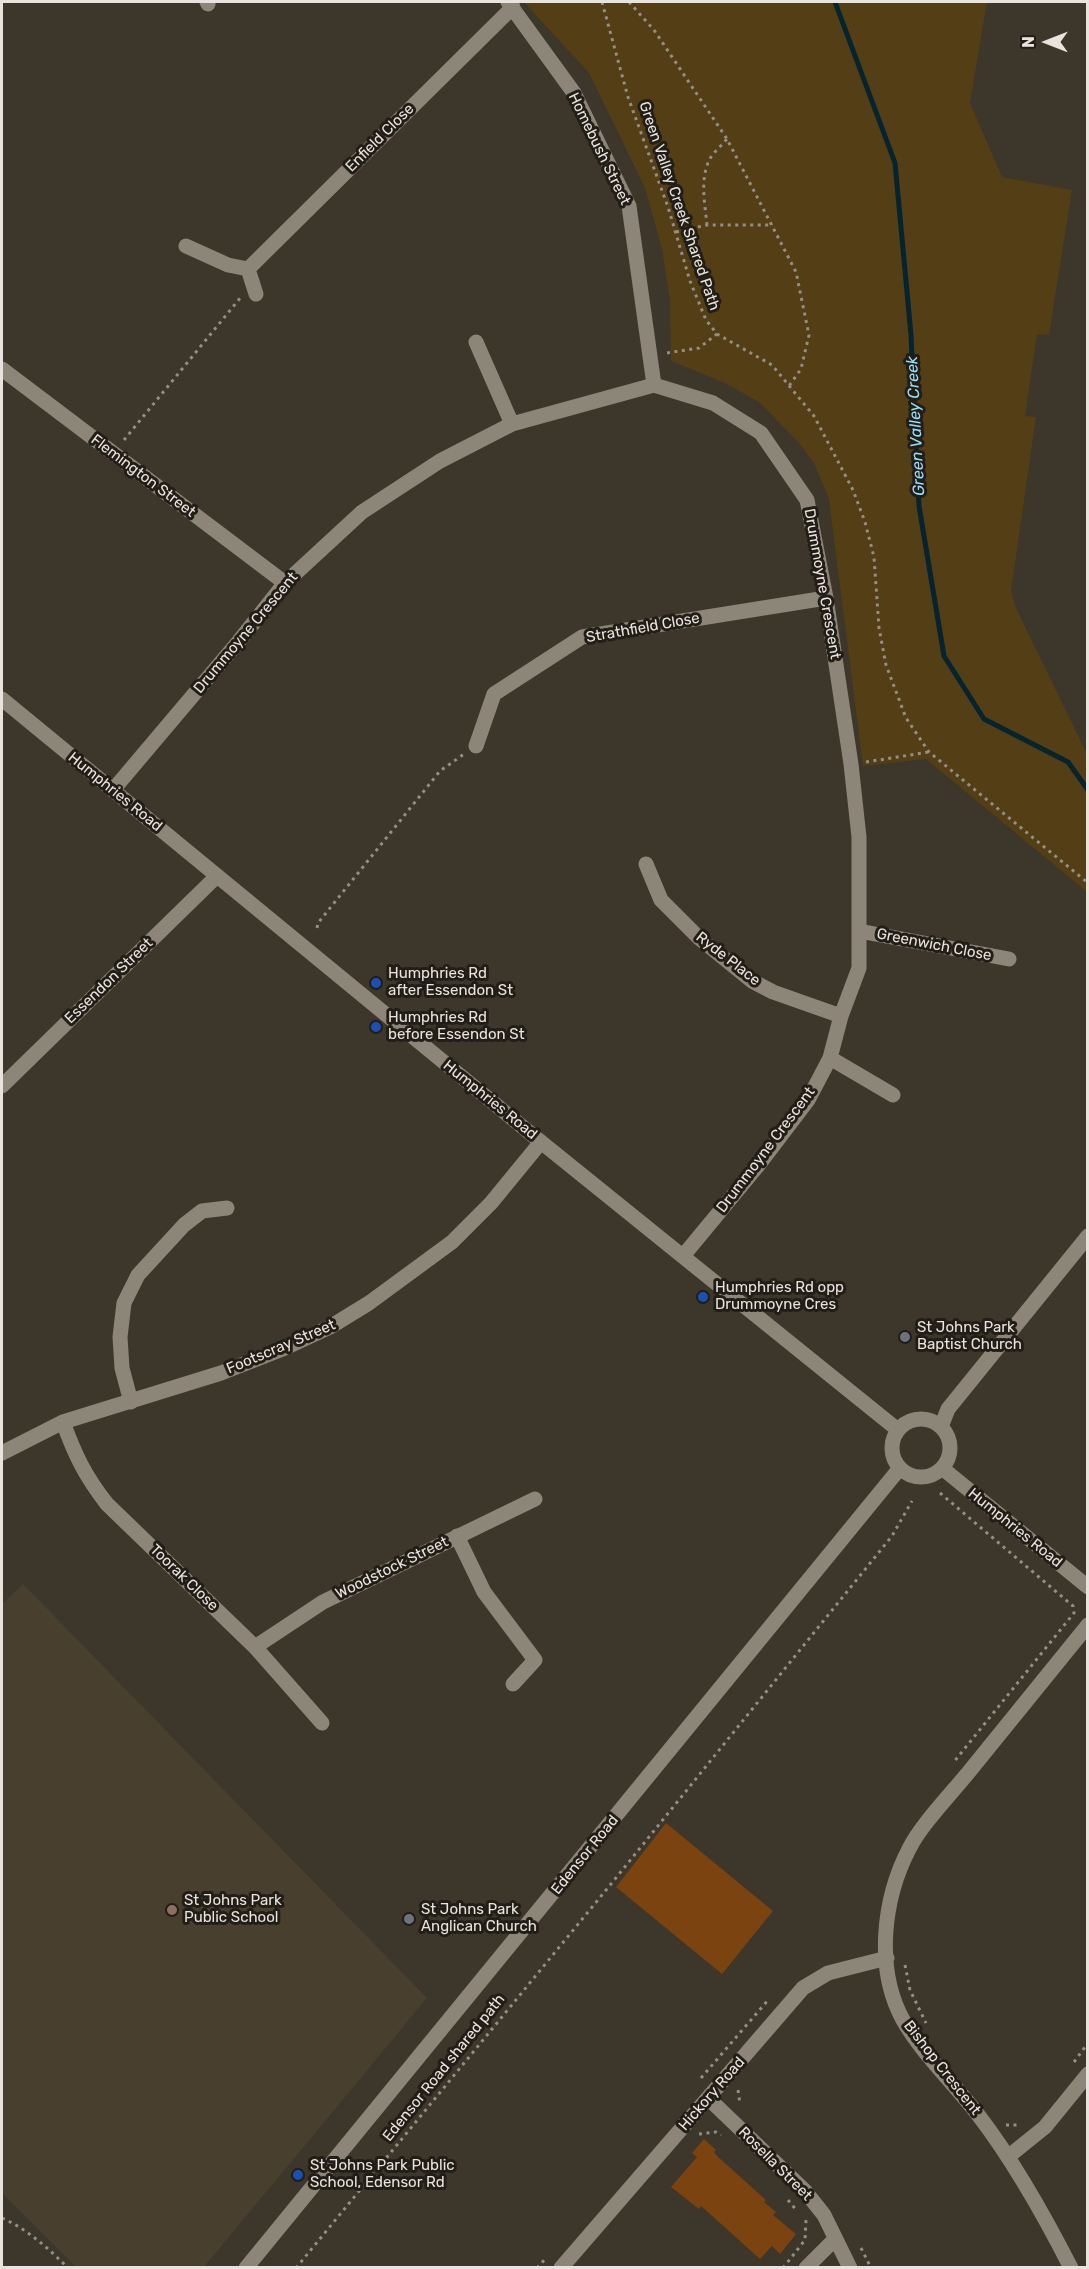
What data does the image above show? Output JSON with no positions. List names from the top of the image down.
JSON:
{
  "streets": {
    "street": [
      "Enfield Close",
      "Homebush Street",
      "Flemington Street",
      "Drummoyne Crescent",
      "Strathfield Close",
      "Humphries Road",
      "Greenwich Close",
      "Ryde Place",
      "Essendon Street",
      "Footscray Street",
      "Woodstock Street",
      "Toorak Close",
      "Edensor Road",
      "Bishop Crescent",
      "Hickory Road",
      "Rosella Street"
    ],
    "path": ["Green Valley Creek Shared Path", "Edensor Road shared path"]
  },
  "crossings": [
    ["Enfield Close", "Homebush Street"],
    ["Homebush Street", "Drummoyne Crescent"],
    ["Flemington Street", "Drummoyne Crescent"],
    ["Drummoyne Crescent", "Strathfield Close"],
    ["Drummoyne Crescent", "Humphries Road"],
    ["Drummoyne Crescent", "Greenwich Close"],
    ["Drummoyne Crescent", "Ryde Place"],
    ["Humphries Road", "Essendon Street"],
    ["Humphries Road", "Footscray Street"],
    ["Humphries Road", "Edensor Road"],
    ["Footscray Street", "Toorak Close"],
    ["Woodstock Street", "Toorak Close"],
    ["Bishop Crescent", "Hickory Road"],
    ["Hickory Road", "Rosella Street"]
  ],
  "water": ["Green Valley Creek"],
  "places": [
    "Humphries Rd after Essendon St",
    "Humphries Rd before Essendon St",
    "Humphries Rd opp Drummoyne Cres",
    "St Johns Park Baptist Church",
    "St Johns Park Public School",
    "St Johns Park Anglican Church",
    "St Johns Park Public School, Edensor Rd"
  ],
  "north": "left"
}
